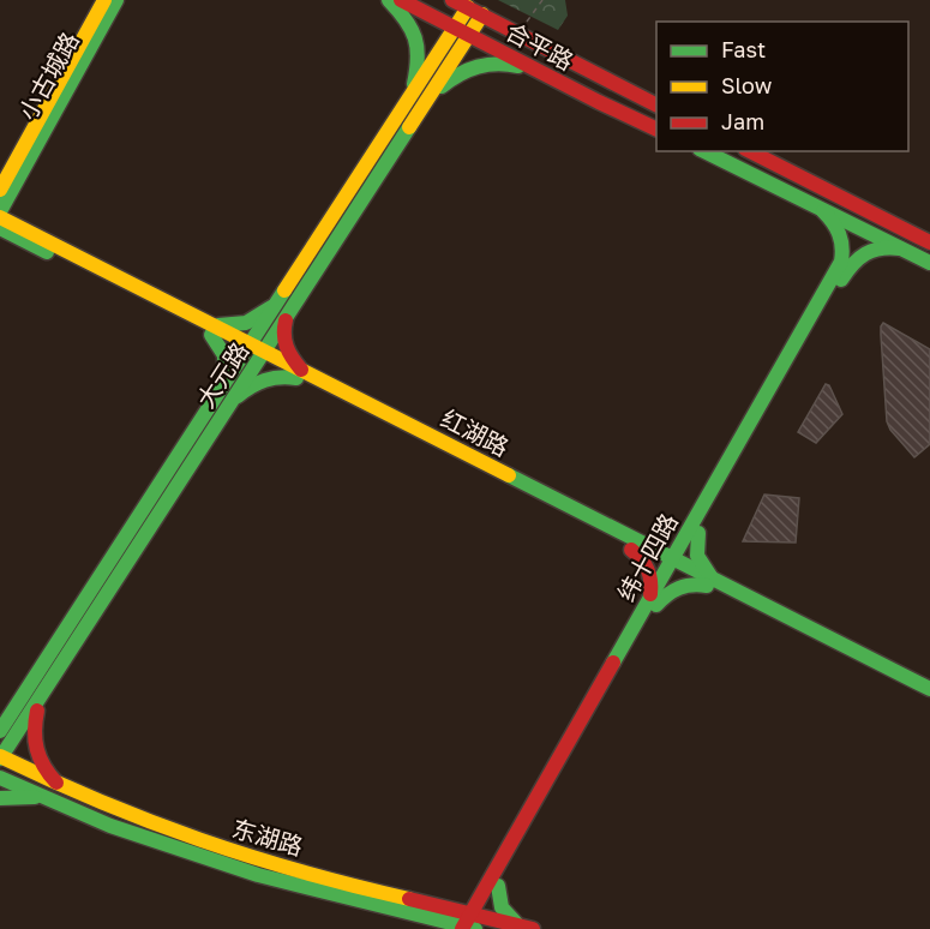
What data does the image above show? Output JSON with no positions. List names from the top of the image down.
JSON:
{
  "streets": {
    "main road": [
      "合平路",
      "小古城路",
      "大元路",
      "红湖路",
      "纬十四路",
      "东湖路"
    ]
  },
  "crossings": [
    ["合平路", "大元路"],
    ["小古城路", "红湖路"],
    ["大元路", "红湖路"],
    ["大元路", "东湖路"],
    ["红湖路", "纬十四路"],
    ["纬十四路", "东湖路"]
  ],
  "legend": ["Fast", "Slow", "Jam"]
}
